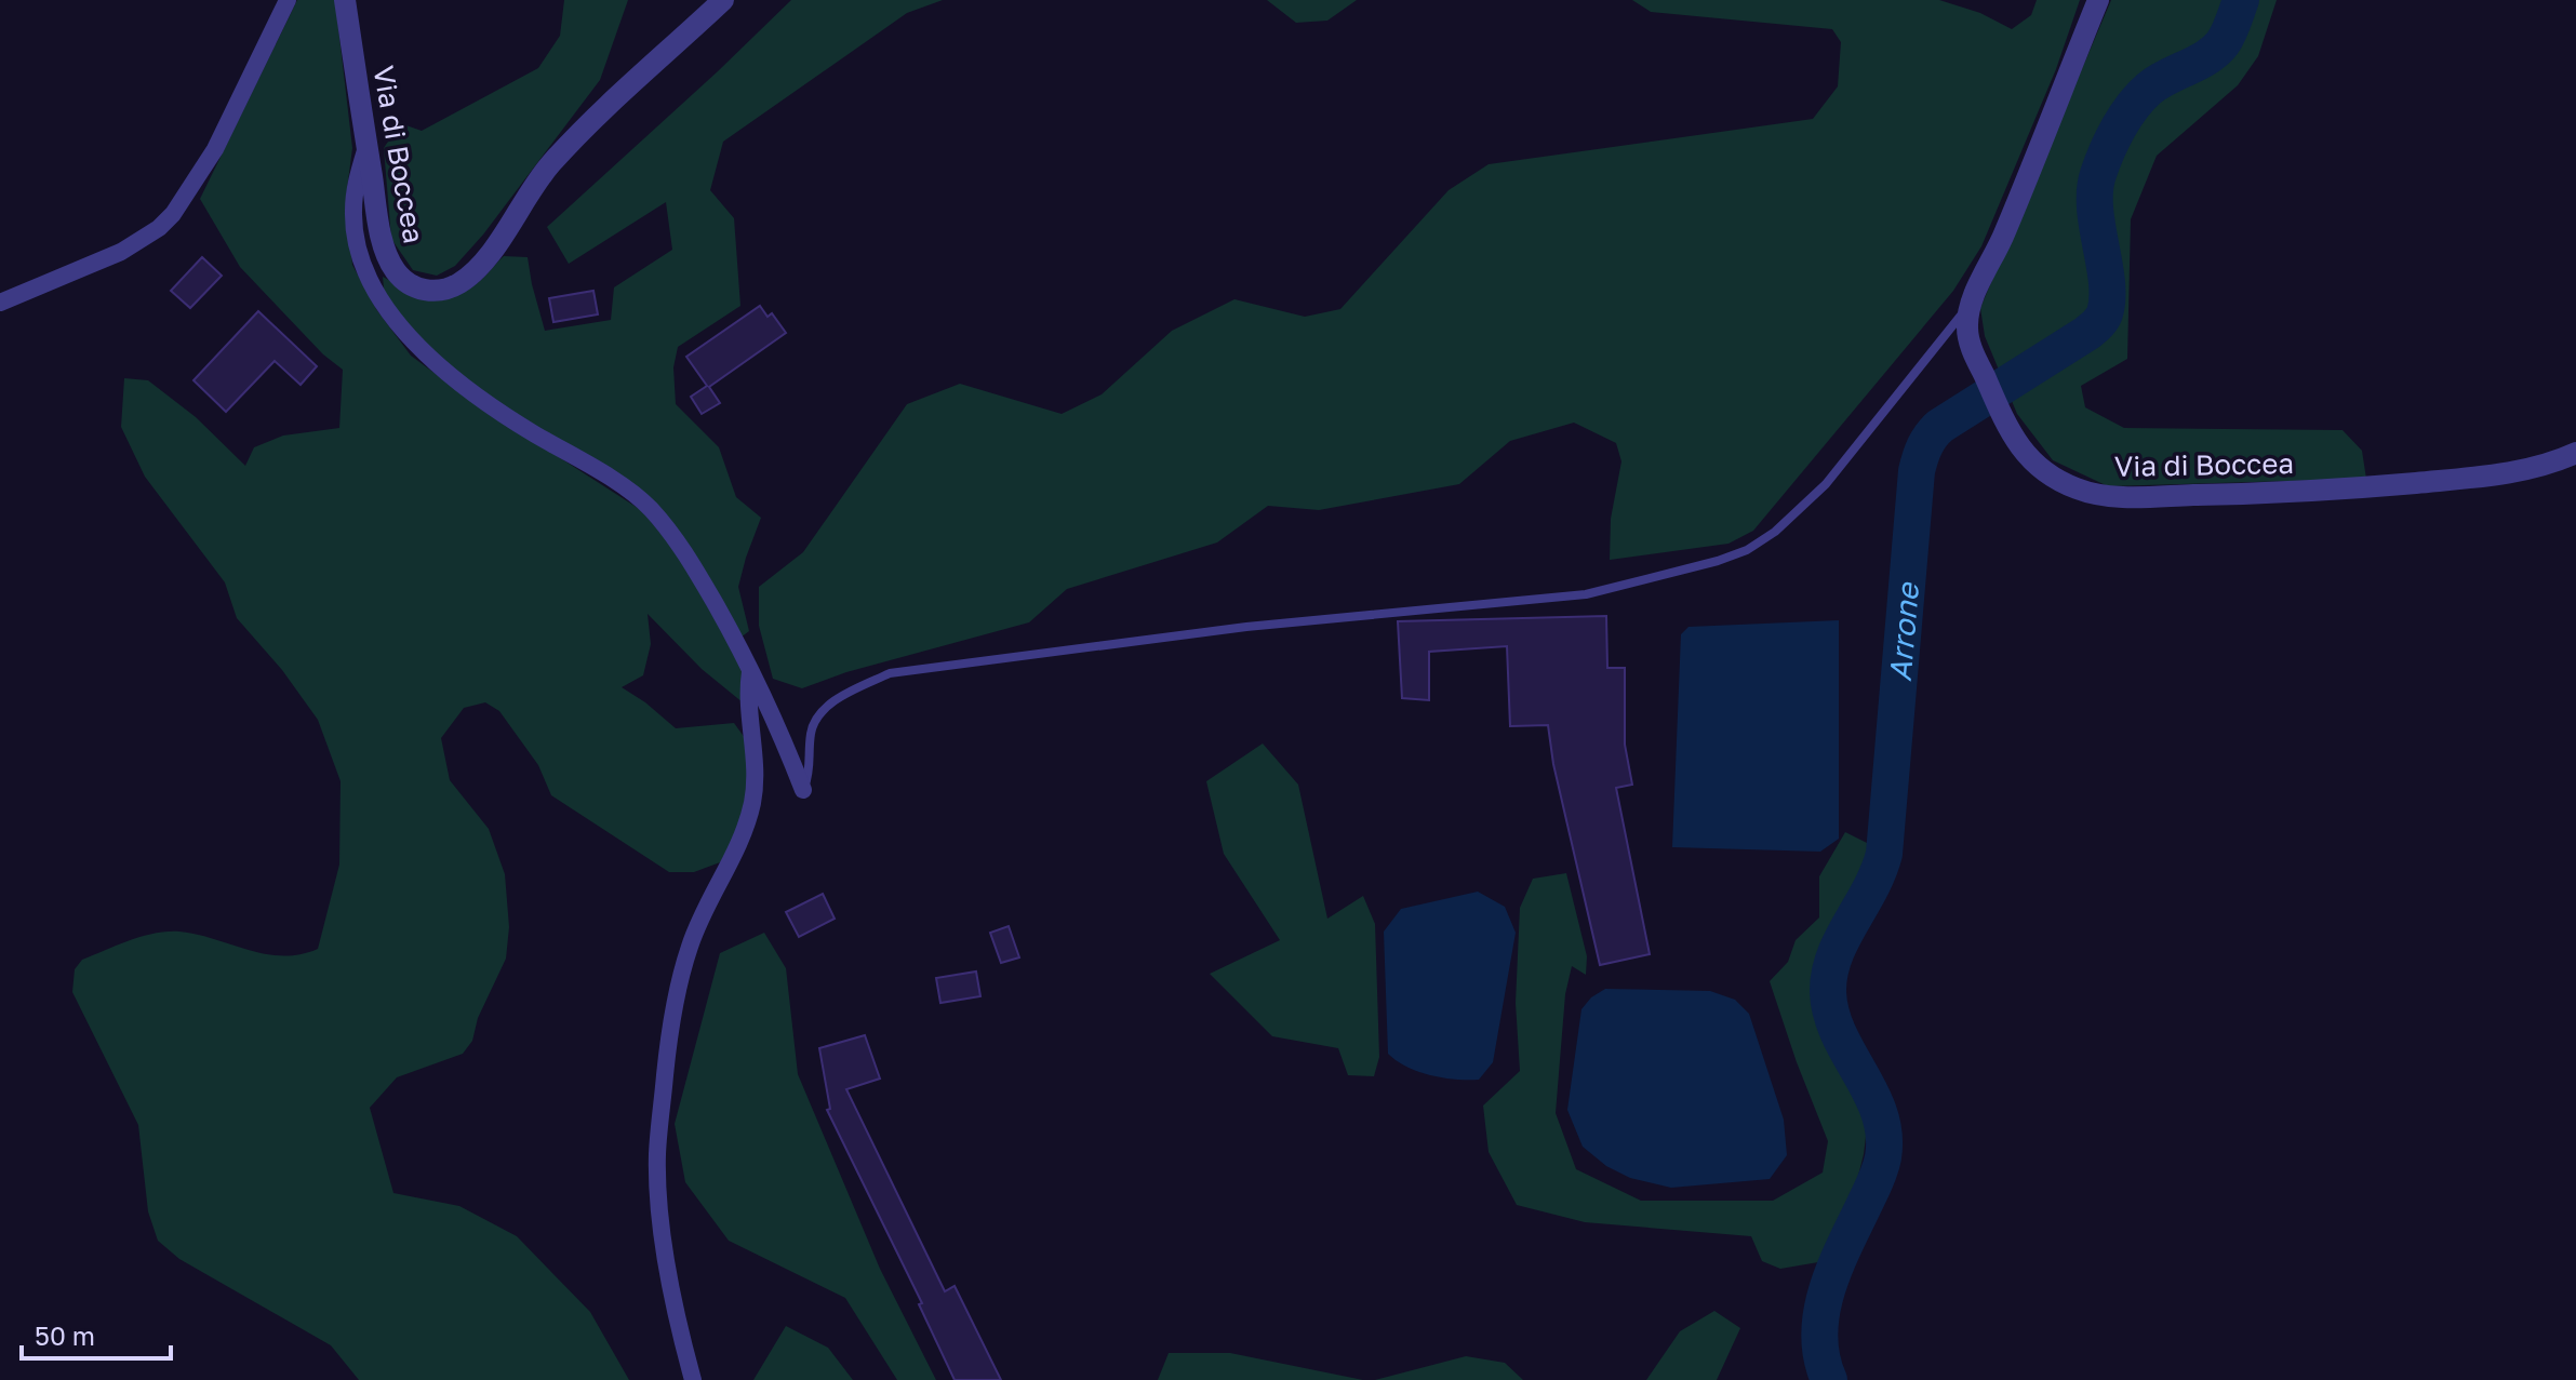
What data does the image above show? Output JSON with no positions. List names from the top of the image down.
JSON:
{
  "streets": {
    "street": ["Via di Boccea"]
  },
  "water": ["Arrone"],
  "scale_bar": "50 m"
}
